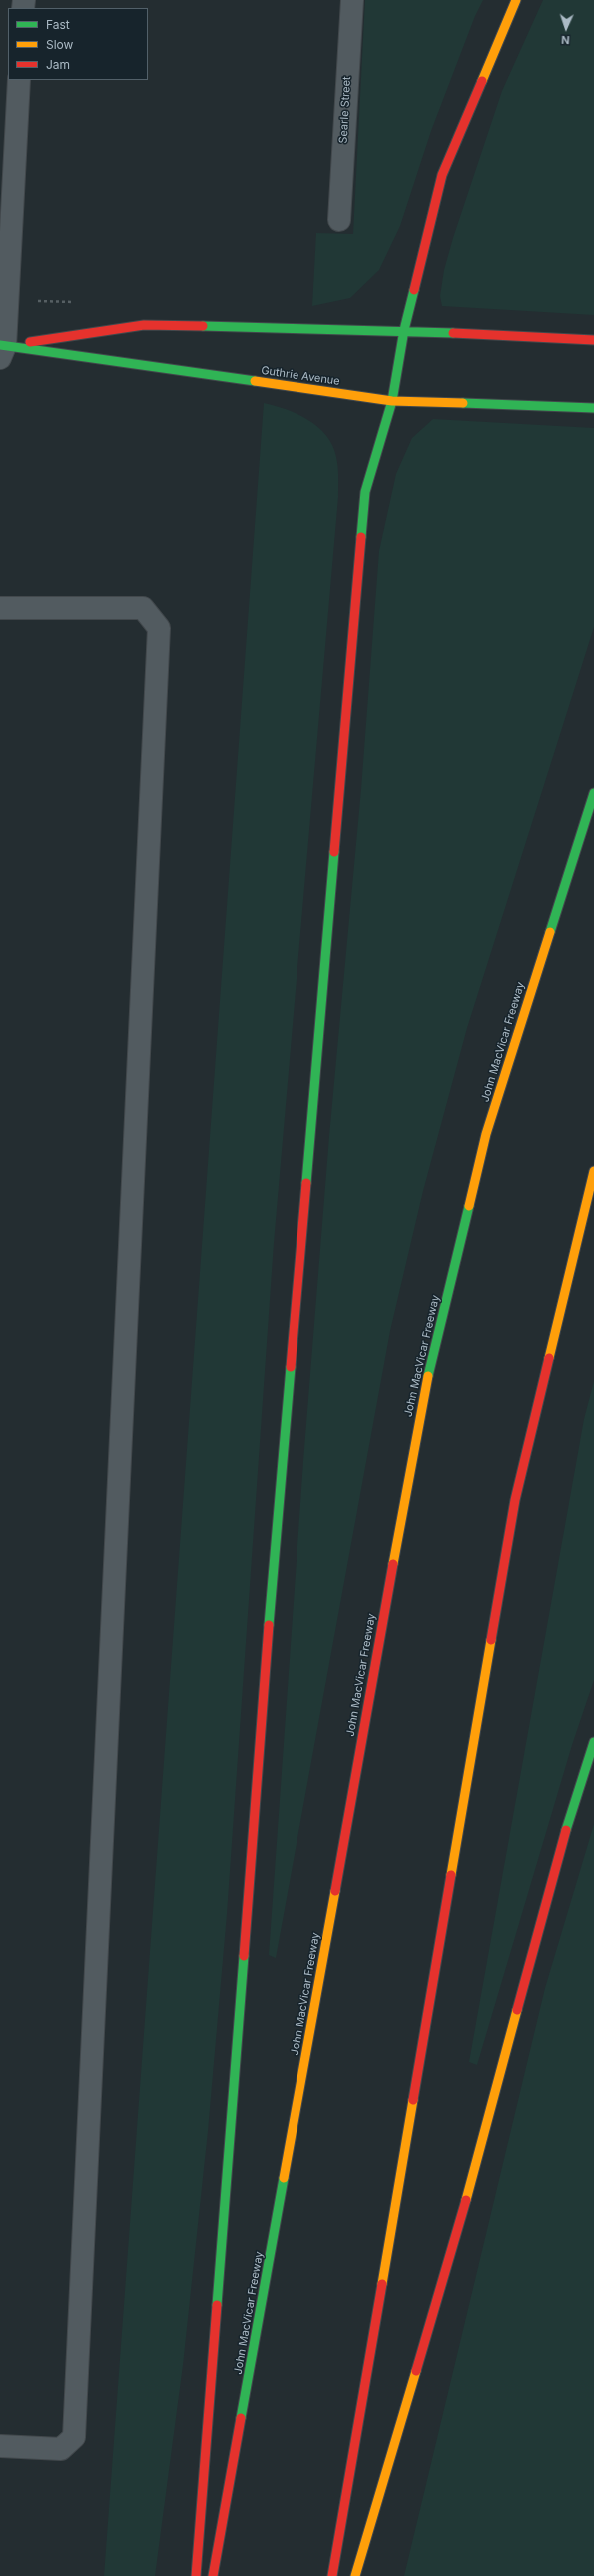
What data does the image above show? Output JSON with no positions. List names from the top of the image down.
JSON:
{
  "streets": {
    "main road": ["Guthrie Avenue", "John MacVicar Freeway"],
    "street": ["Searle Street"]
  },
  "legend": ["Fast", "Slow", "Jam"],
  "north": "bottom"
}
